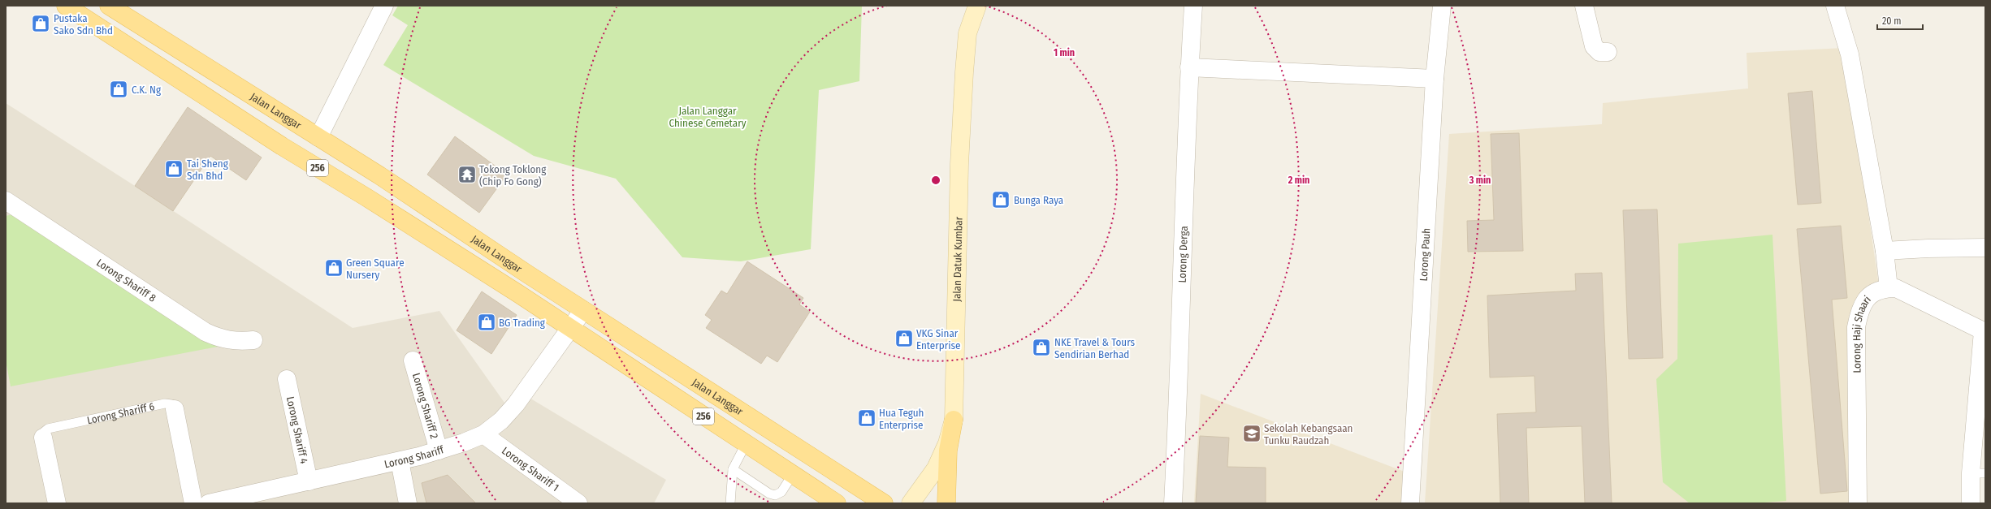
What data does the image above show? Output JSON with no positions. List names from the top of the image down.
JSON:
{
  "streets": {
    "main road": ["Jalan Langgar", "256", "Jalan Datuk Kumbar"],
    "street": [
      "Lorong Pauh",
      "Lorong Derga",
      "Lorong Shariff 8",
      "Lorong Haji Shaari",
      "Lorong Shariff 2",
      "Lorong Shariff 6",
      "Lorong Shariff 4",
      "Lorong Shariff",
      "Lorong Shariff 1"
    ]
  },
  "crossings": [
    ["Jalan Langgar", "Lorong Shariff"],
    ["Lorong Shariff 2", "Lorong Shariff"],
    ["Lorong Shariff 4", "Lorong Shariff"],
    ["Lorong Shariff", "Lorong Shariff 1"]
  ],
  "parks": ["Jalan Langgar Chinese Cemetary"],
  "places": {
    "shop": [
      "Pustaka Sako Sdn Bhd",
      "C.K. Ng",
      "Tai Sheng Sdn Bhd",
      "Bunga Raya",
      "Green Square Nursery",
      "BG Trading",
      "VKG Sinar Enterprise",
      "NKE Travel & Tours Sendirian Berhad",
      "Hua Teguh Enterprise"
    ],
    "temple": ["Tokong Toklong (Chip Fo Gong)"],
    "school or university": ["Sekolah Kebangsaan Tunku Raudzah"]
  },
  "scale_bar": "20 m",
  "rings": ["1 min", "2 min", "3 min"]
}
